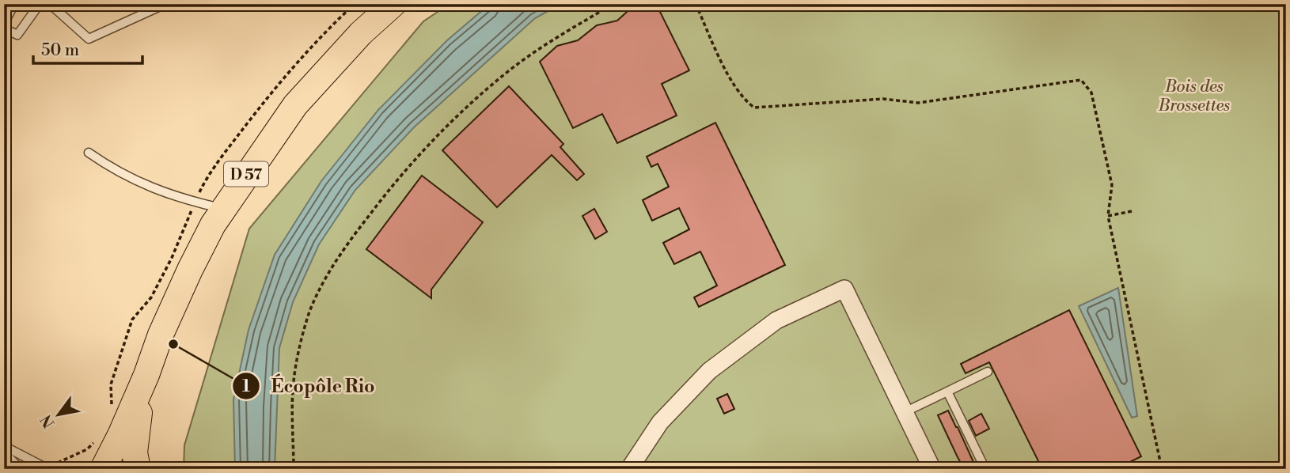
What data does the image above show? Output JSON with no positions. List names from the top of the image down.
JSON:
{
  "streets": {
    "main road": ["D 57"]
  },
  "parks": ["Bois des Brossettes"],
  "places": ["Écopôle Rio"],
  "scale_bar": "50 m",
  "north": "bottom left"
}
